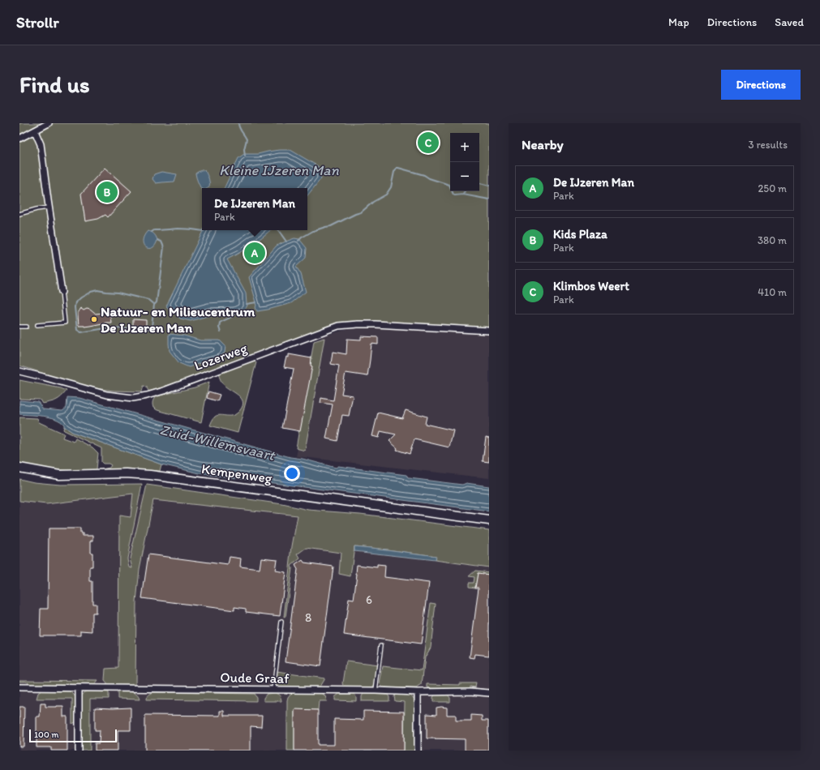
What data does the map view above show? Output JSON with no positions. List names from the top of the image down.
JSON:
{
  "streets": {
    "main road": ["Kempenweg"],
    "street": ["Lozerweg", "Oude Graaf"]
  },
  "water": ["Kleine IJzeren Man", "Zuid-Willemsvaart"],
  "places": ["Natuur- en Milieucentrum De IJzeren Man"],
  "house_numbers": ["6", "8"],
  "scale_bar": "100 m",
  "page": {
    "header": "Strollr",
    "nav": ["Map", "Directions", "Saved"],
    "buttons": "Directions",
    "title": "Find us",
    "heading": ["Nearby", "3 results"],
    "pins": ["C", "B", "A"],
    "map_buttons": ["+", "−"],
    "list": [
      {
        "mark": "A",
        "name": "De IJzeren Man",
        "note": "Park",
        "value": "250 m"
      },
      {
        "mark": "B",
        "name": "Kids Plaza",
        "note": "Park",
        "value": "380 m"
      },
      {
        "mark": "C",
        "name": "Klimbos Weert",
        "note": "Park",
        "value": "410 m"
      }
    ],
    "popup": ["De IJzeren Man", "Park"],
    "scale": "100 m"
  }
}
